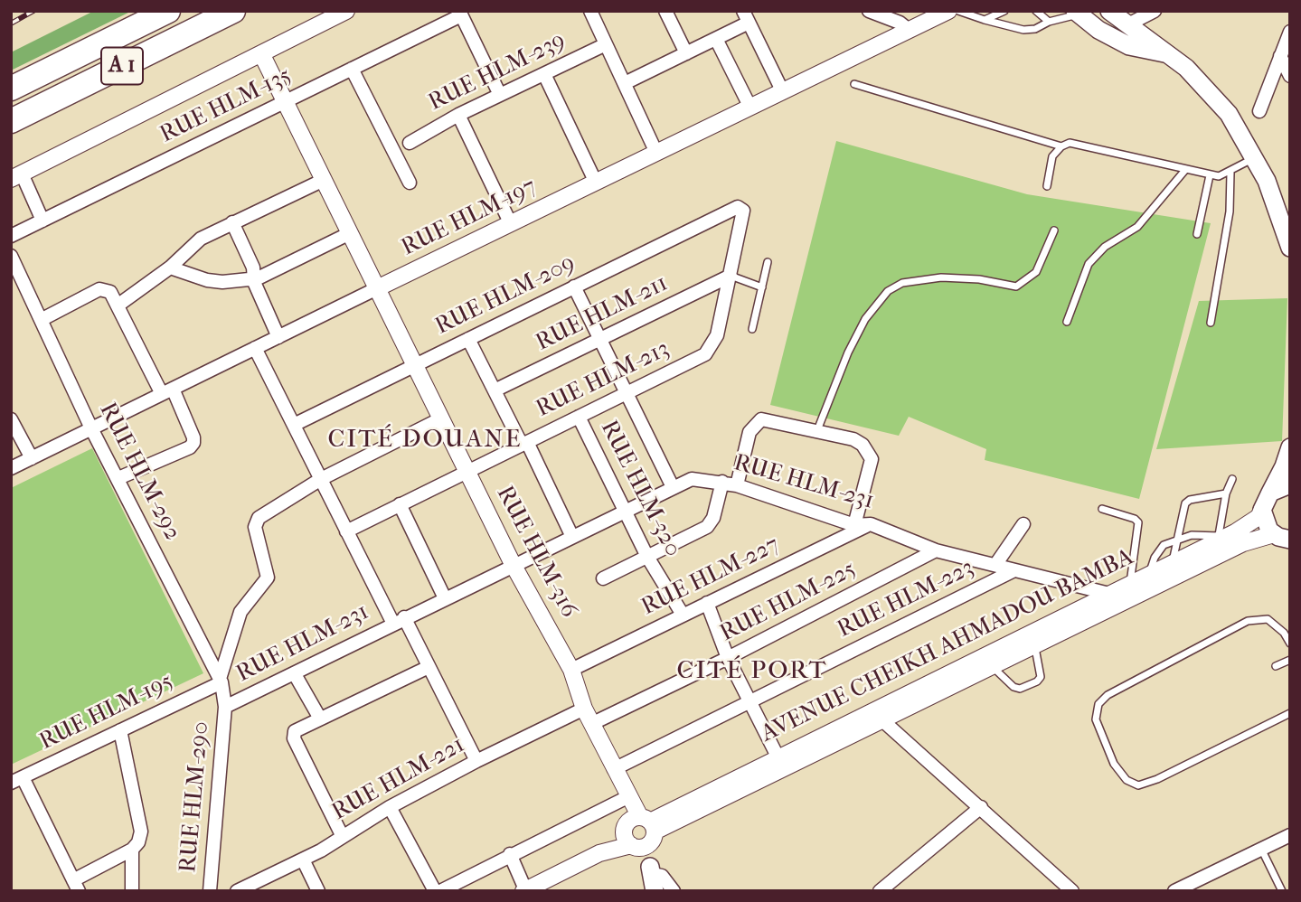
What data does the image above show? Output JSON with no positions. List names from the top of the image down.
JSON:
{
  "streets": {
    "highway": ["A 1"],
    "street": [
      "RUE HLM-239",
      "RUE HLM-135",
      "RUE HLM-197",
      "RUE HLM-209",
      "RUE HLM-211",
      "RUE HLM-213",
      "RUE HLM-292",
      "RUE HLM-231",
      "RUE HLM-320",
      "RUE HLM-316",
      "RUE HLM-227",
      "RUE HLM-223",
      "RUE HLM-225",
      "AVENUE CHEIKH AHMADOU BAMBA",
      "RUE HLM-195",
      "RUE HLM-221",
      "RUE HLM-290"
    ]
  },
  "crossings": [
    ["RUE HLM-135", "RUE HLM-316"],
    ["RUE HLM-197", "RUE HLM-292"],
    ["RUE HLM-197", "RUE HLM-316"],
    ["RUE HLM-209", "RUE HLM-213"],
    ["RUE HLM-209", "RUE HLM-316"],
    ["RUE HLM-211", "RUE HLM-213"],
    ["RUE HLM-213", "RUE HLM-320"],
    ["RUE HLM-213", "RUE HLM-316"],
    ["RUE HLM-292", "RUE HLM-231"],
    ["RUE HLM-292", "RUE HLM-195"],
    ["RUE HLM-292", "RUE HLM-290"],
    ["RUE HLM-231", "RUE HLM-320"],
    ["RUE HLM-231", "RUE HLM-316"],
    ["RUE HLM-231", "RUE HLM-227"],
    ["RUE HLM-231", "RUE HLM-223"],
    ["RUE HLM-231", "RUE HLM-225"],
    ["RUE HLM-231", "AVENUE CHEIKH AHMADOU BAMBA"],
    ["RUE HLM-231", "RUE HLM-290"],
    ["RUE HLM-320", "RUE HLM-227"],
    ["RUE HLM-316", "RUE HLM-227"],
    ["RUE HLM-316", "RUE HLM-223"],
    ["RUE HLM-316", "RUE HLM-225"],
    ["RUE HLM-316", "AVENUE CHEIKH AHMADOU BAMBA"],
    ["RUE HLM-316", "RUE HLM-221"]
  ],
  "districts": ["CITÉ DOUANE", "CITÉ PORT"]
}
